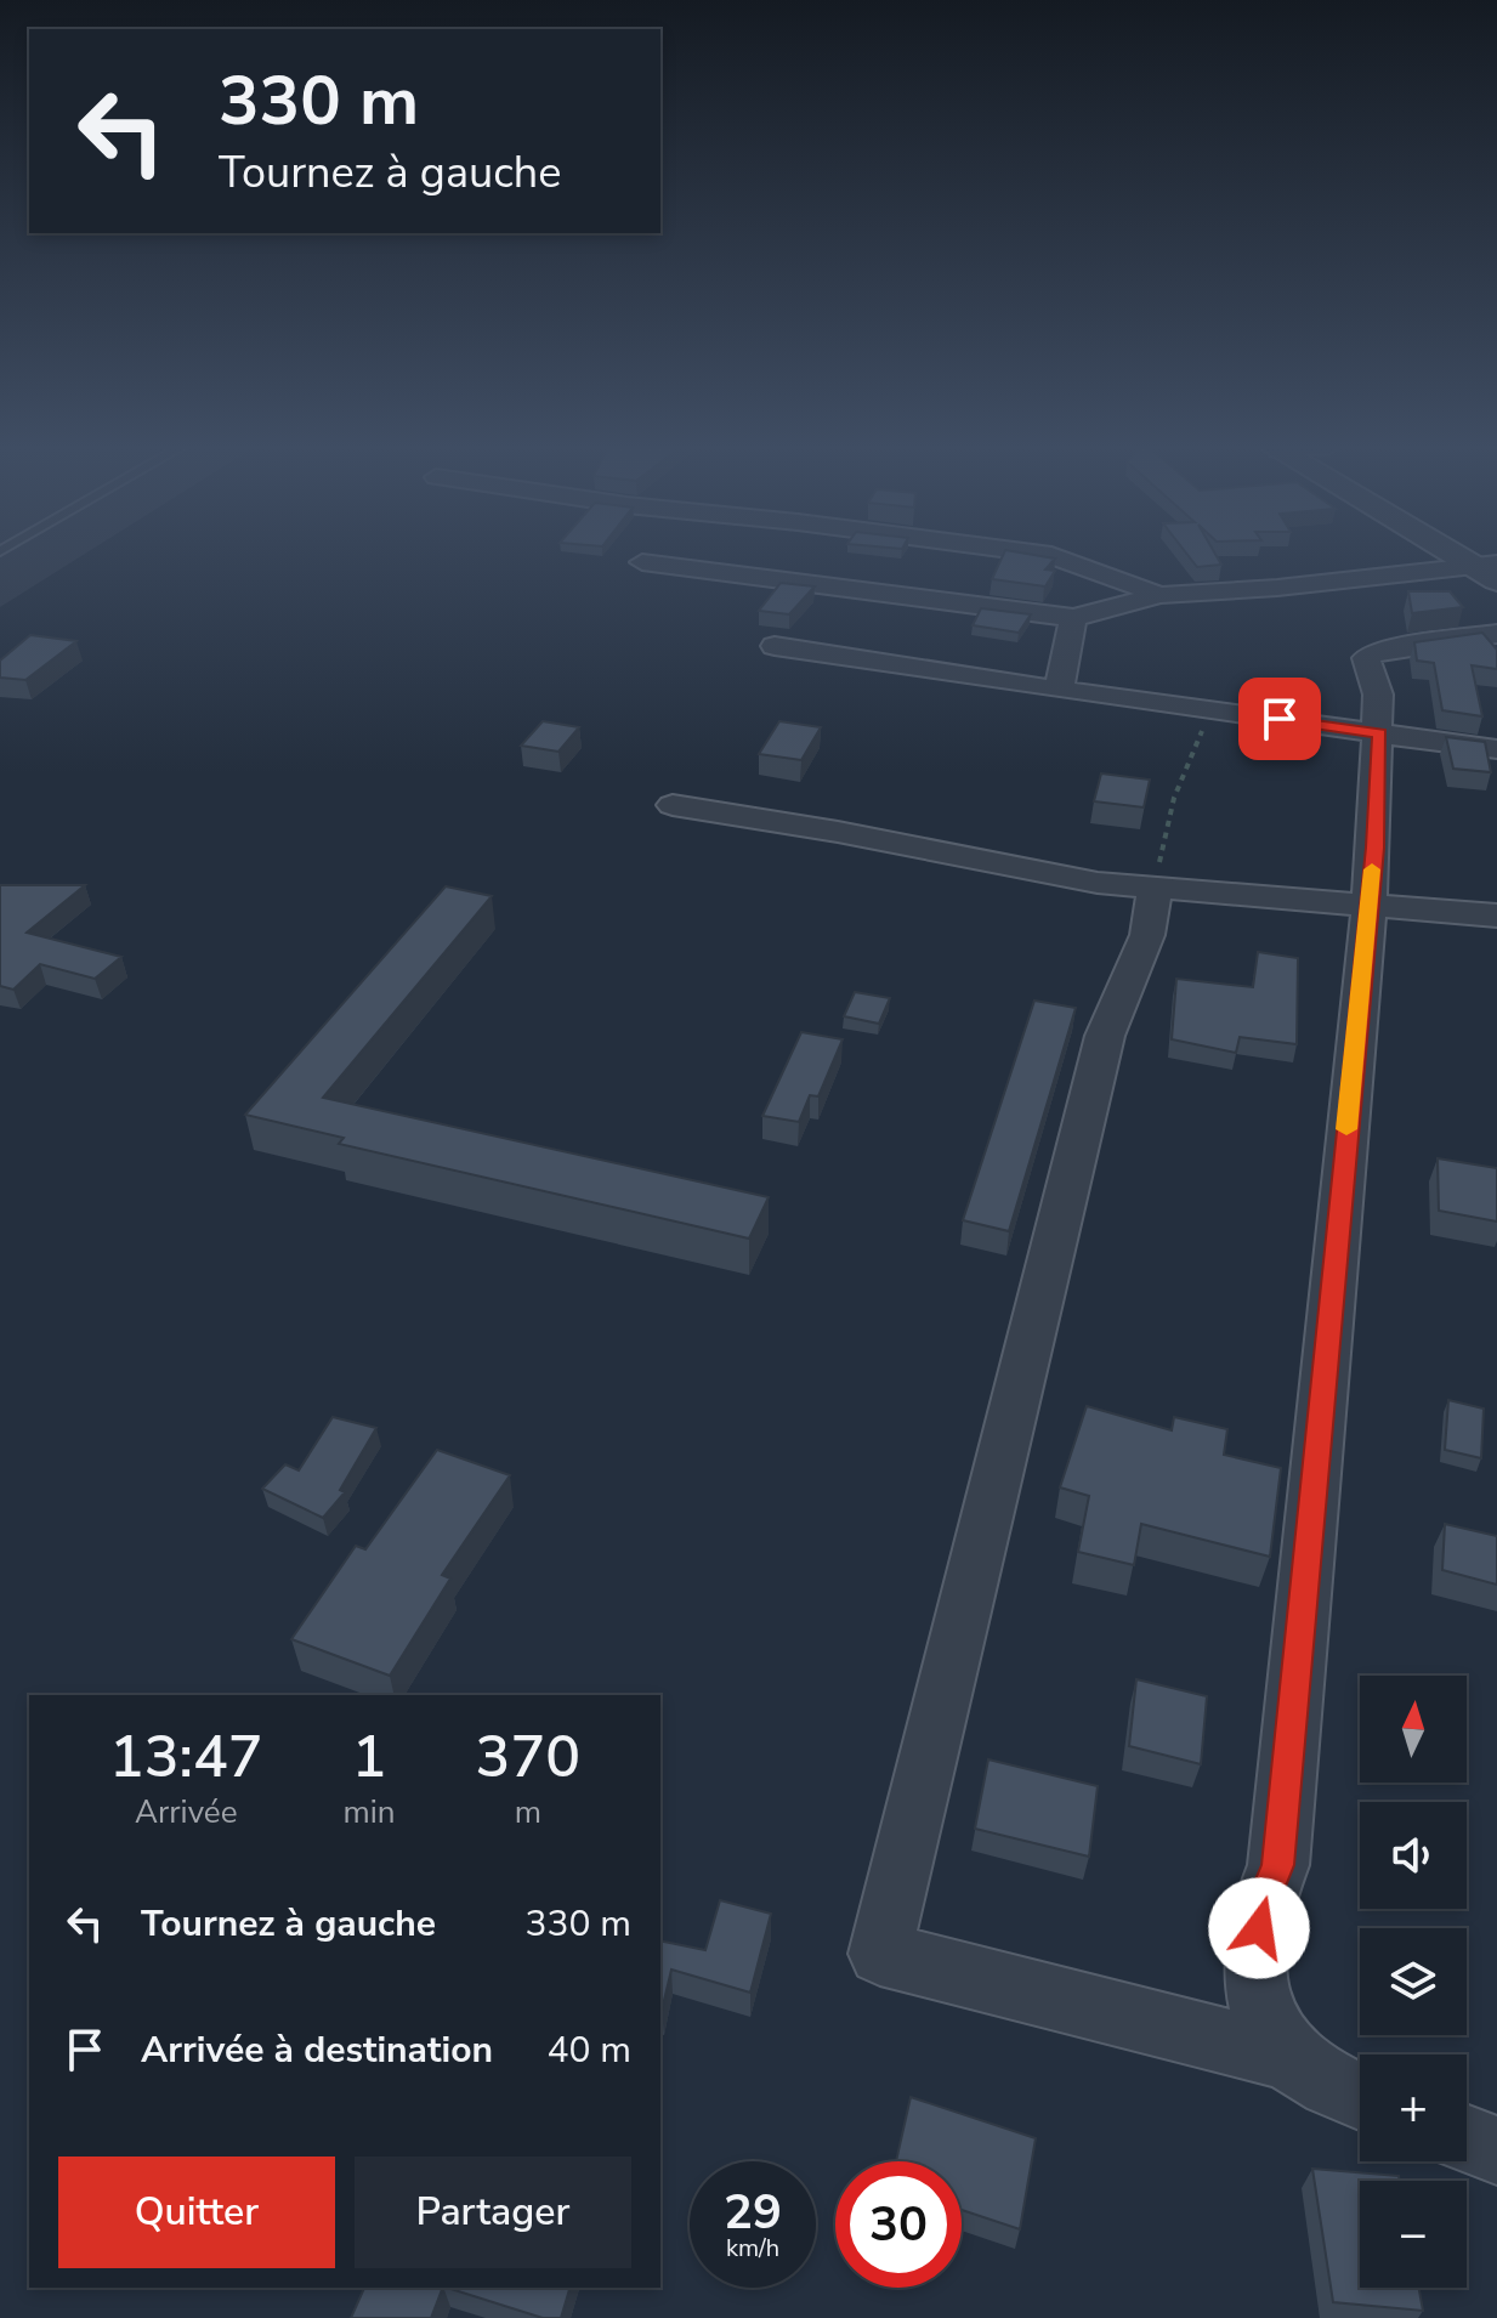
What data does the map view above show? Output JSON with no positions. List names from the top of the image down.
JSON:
{
  "north": "top",
  "page": {
    "turn": ["330 m", "Tournez à gauche"],
    "map_buttons": ["+", "−"],
    "eta": [
      "13:47",
      "Arrivée",
      "1",
      "min",
      "370",
      "m"
    ],
    "list": [
      {
        "name": "Tournez à gauche",
        "value": "330 m"
      },
      {
        "name": "Arrivée à destination",
        "value": "40 m"
      }
    ],
    "buttons": ["Quitter", "Partager"],
    "speed": "29 km/h",
    "limit": "30"
  }
}
